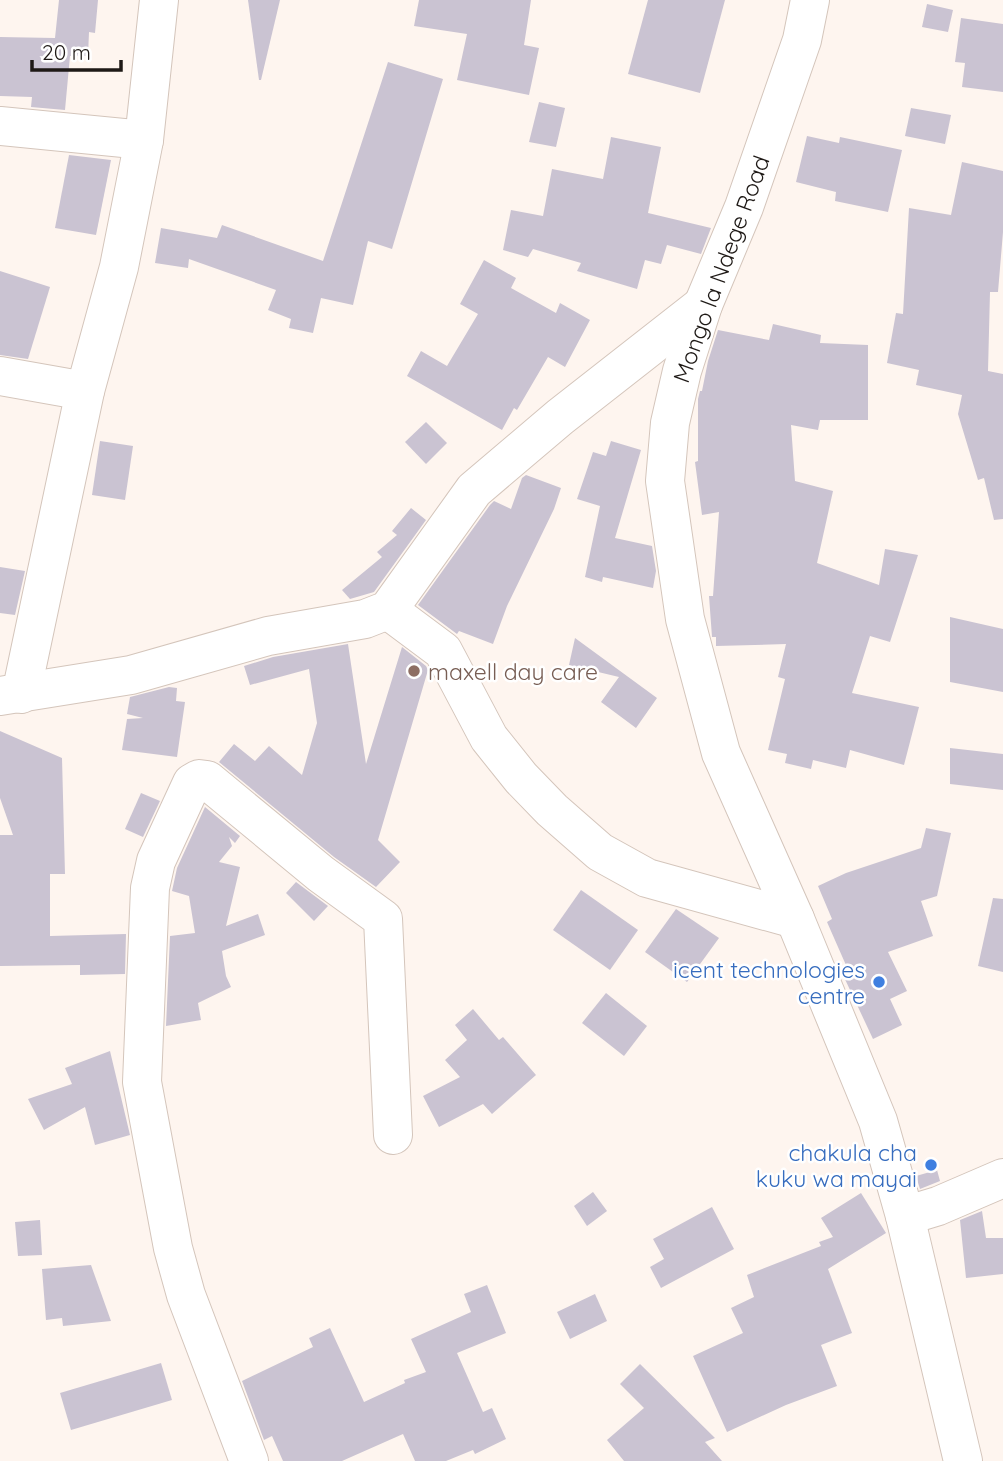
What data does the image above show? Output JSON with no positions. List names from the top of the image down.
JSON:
{
  "streets": {
    "street": ["Mongo la Ndege Road"]
  },
  "places": ["maxell day care", "icent technologies centre", "chakula cha kuku wa mayai"],
  "scale_bar": "20 m"
}
